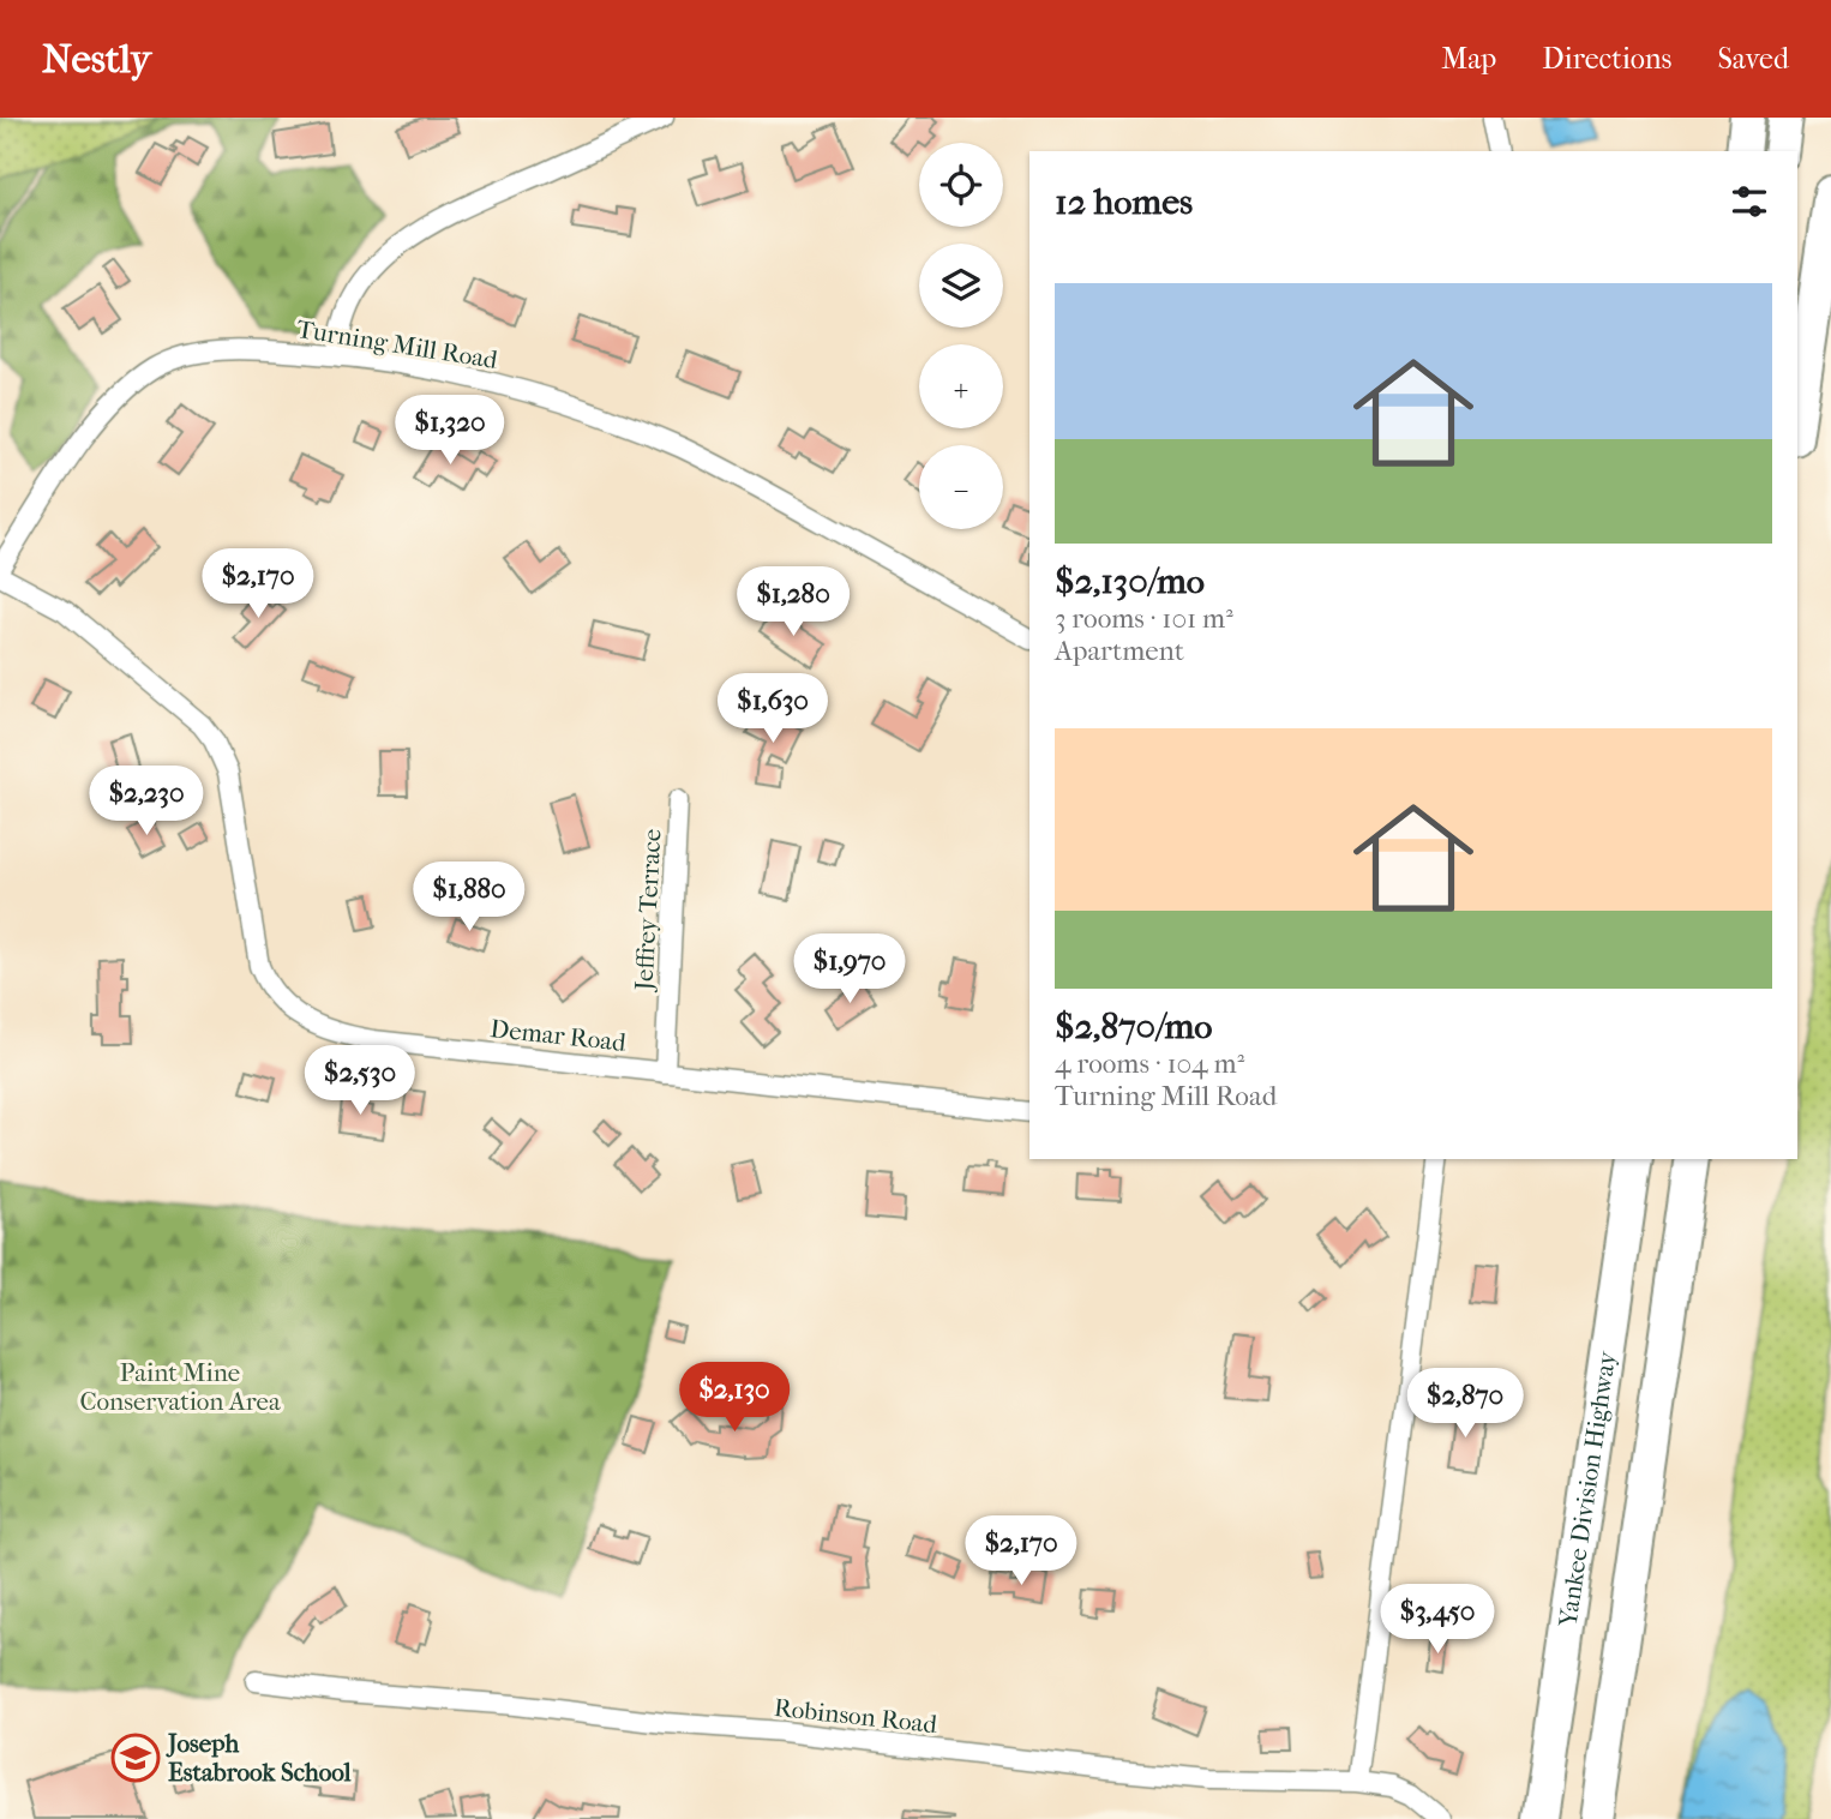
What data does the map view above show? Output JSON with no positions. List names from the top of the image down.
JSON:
{
  "streets": {
    "highway": ["Yankee Division Highway"],
    "street": [
      "Turning Mill Road",
      "Jeffrey Terrace",
      "Demar Road",
      "Robinson Road"
    ]
  },
  "crossings": [
    ["Jeffrey Terrace", "Demar Road"]
  ],
  "parks": ["Paint Mine Conservation Area"],
  "places": {
    "school or university": ["Joseph Estabrook School"]
  },
  "page": {
    "header": "Nestly",
    "nav": ["Map", "Directions", "Saved"],
    "map_buttons": ["+", "−"],
    "heading": "12 homes",
    "list": [
      {
        "name": "$2,130/mo",
        "note": "3 rooms · 101 m² · Apartment"
      },
      {
        "name": "$2,870/mo",
        "note": "4 rooms · 104 m² · Turning Mill Road"
      }
    ],
    "price": [
      "$1,320",
      "$2,170",
      "$1,280",
      "$1,630",
      "$2,230",
      "$1,880",
      "$1,970",
      "$2,530",
      "$2,130",
      "$2,870",
      "$2,170",
      "$3,450"
    ]
  }
}
